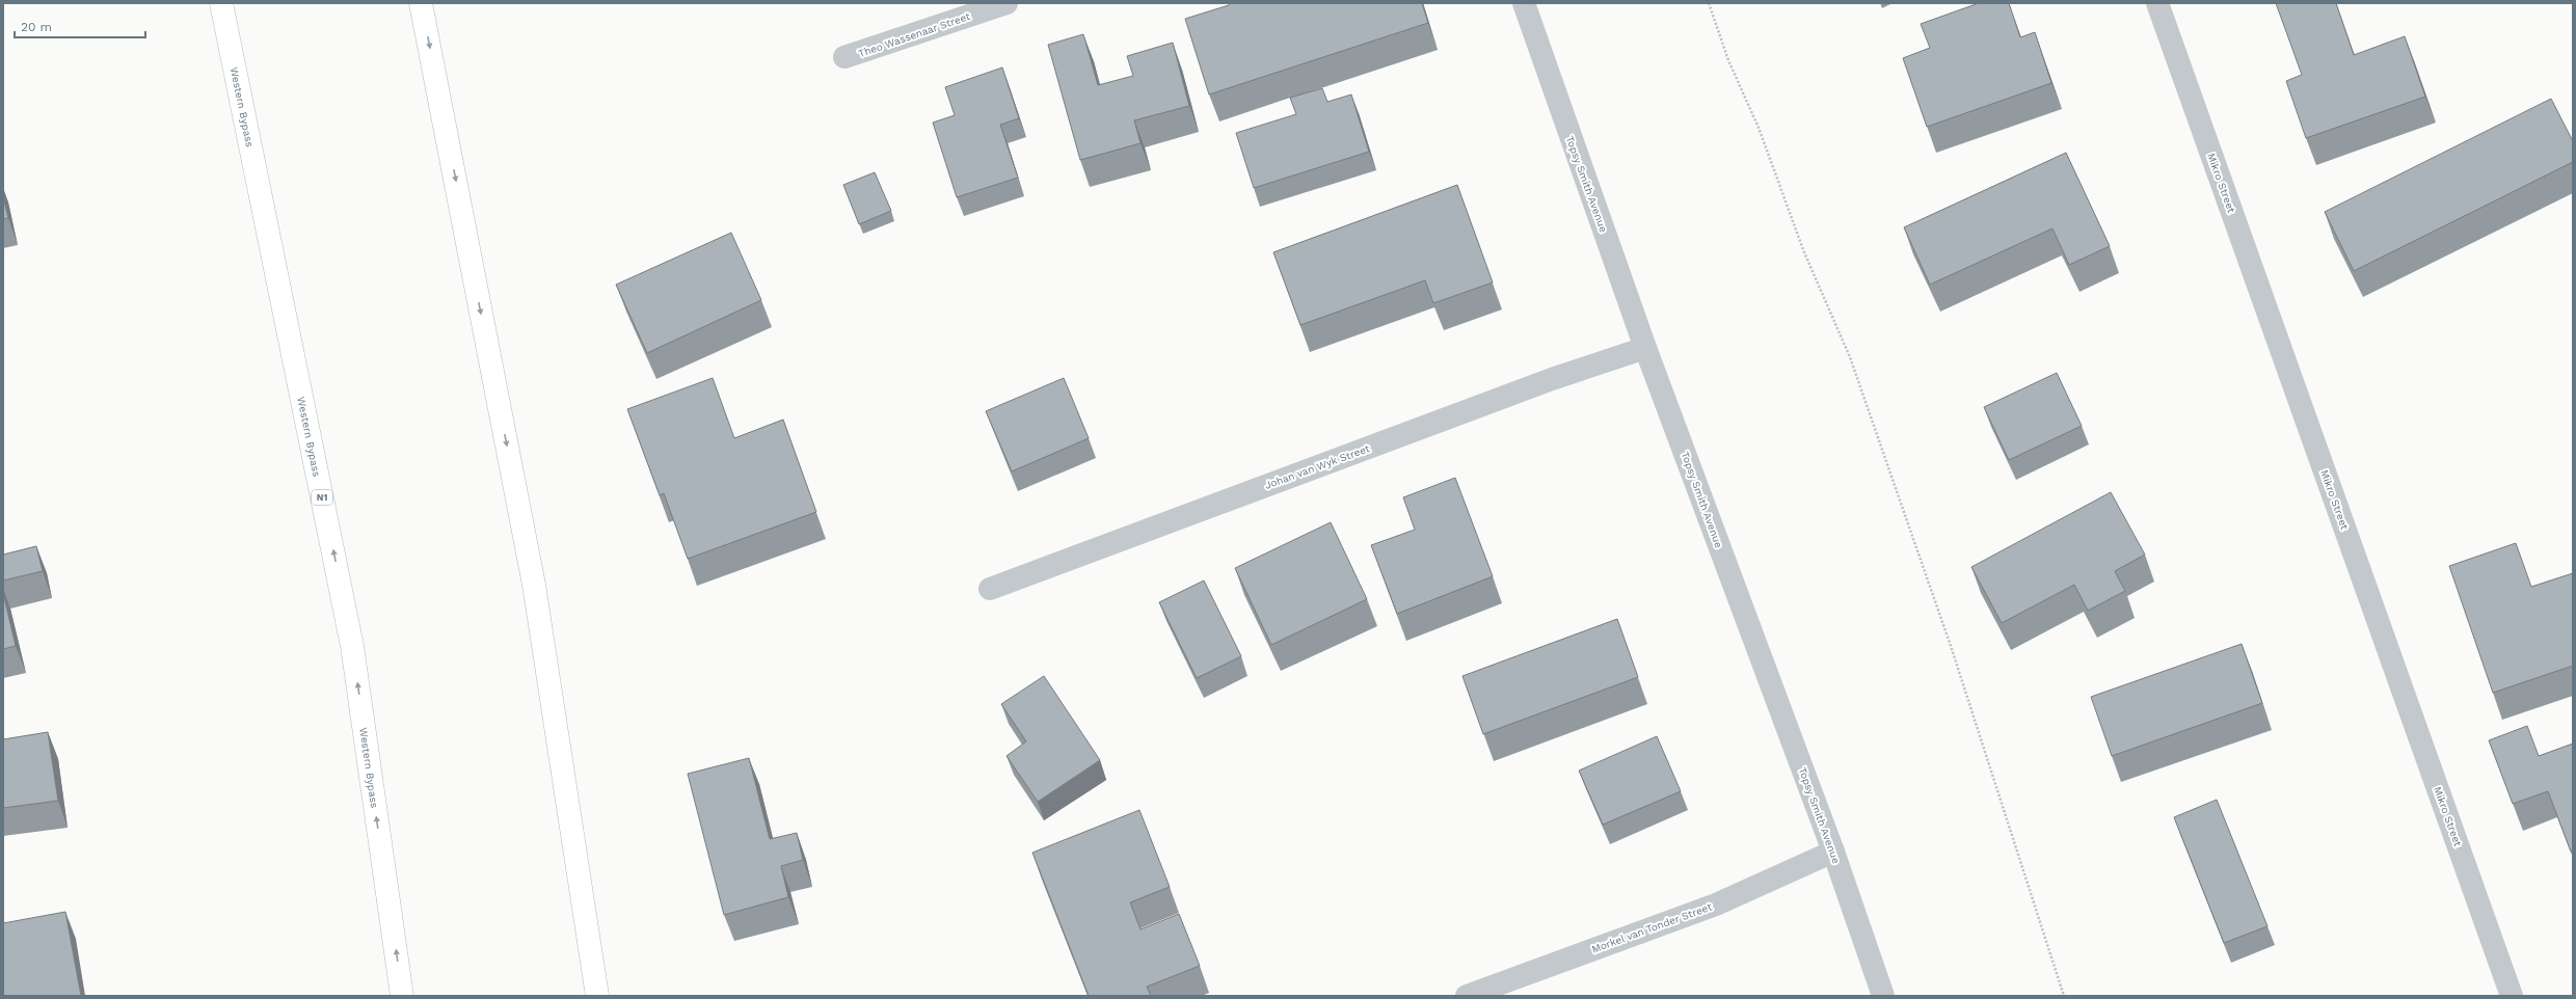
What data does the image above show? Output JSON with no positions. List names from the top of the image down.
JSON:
{
  "streets": {
    "highway": ["Western Bypass", "N1"],
    "street": [
      "Theo Wassenaar Street",
      "Mikro Street",
      "Topsy Smith Avenue",
      "Johan van Wyk Street",
      "Morkel van Tonder Street"
    ]
  },
  "crossings": [
    ["Topsy Smith Avenue", "Johan van Wyk Street"],
    ["Topsy Smith Avenue", "Morkel van Tonder Street"]
  ],
  "scale_bar": "20 m"
}
